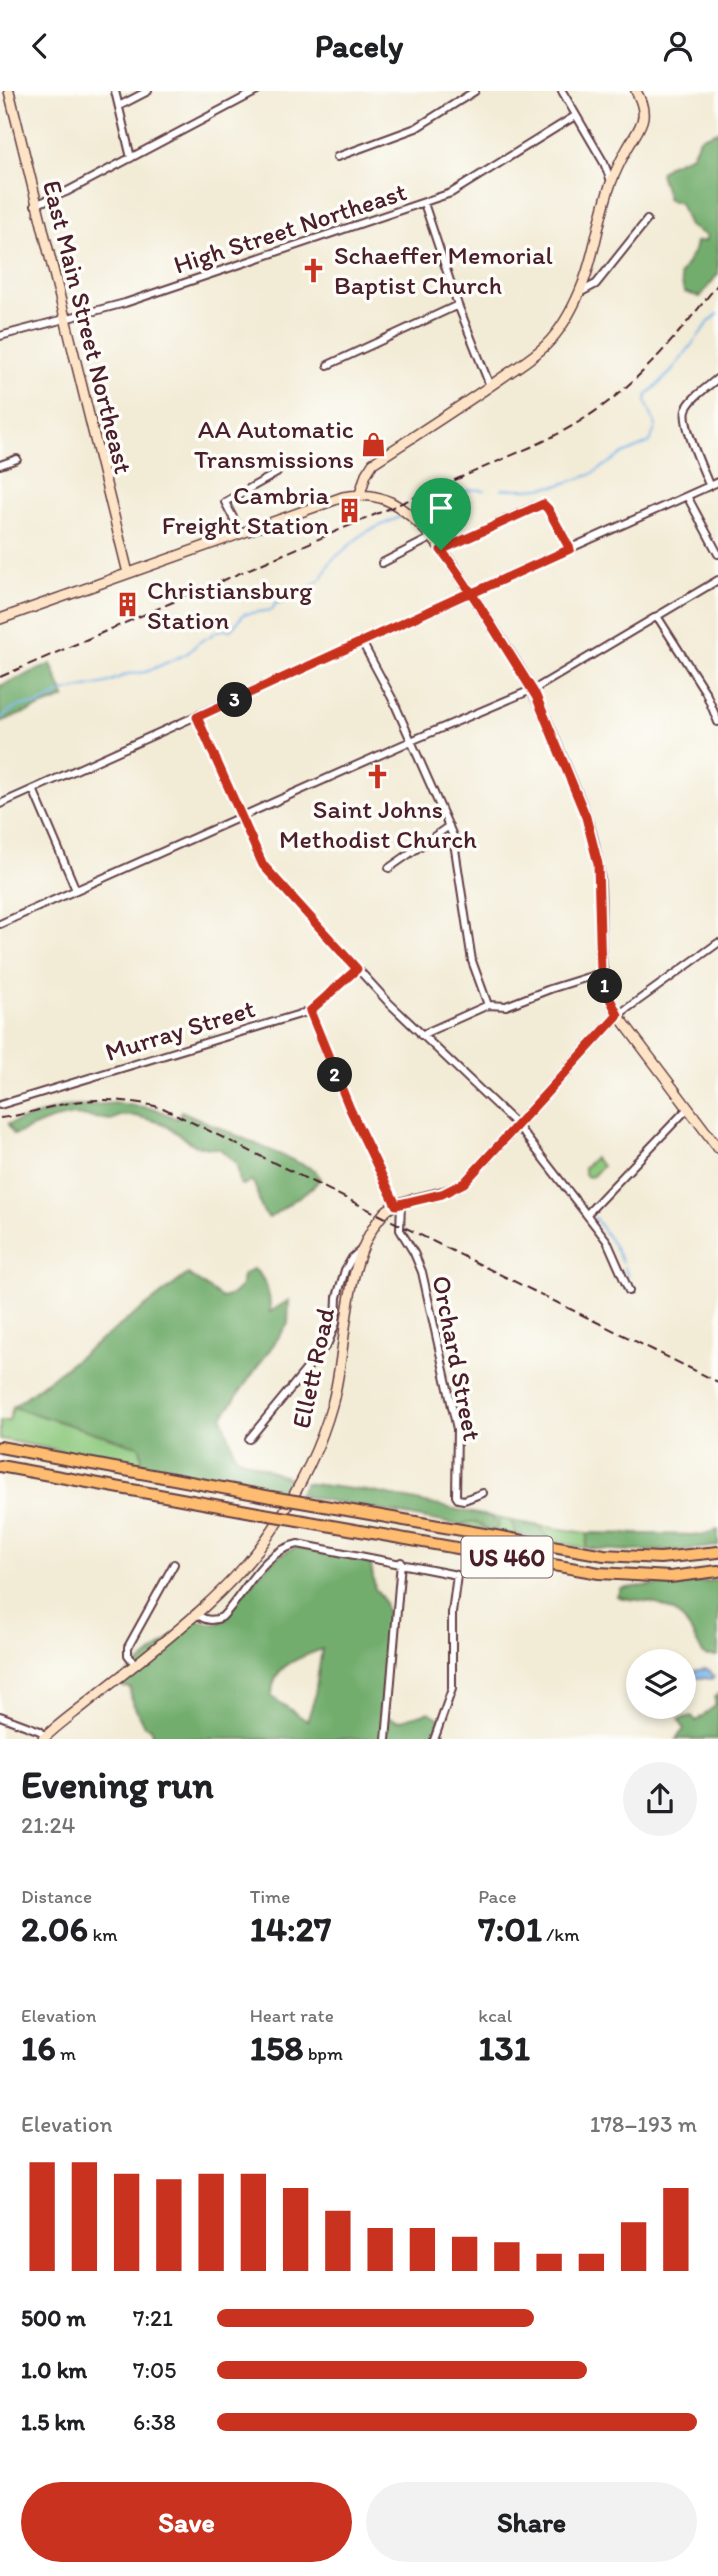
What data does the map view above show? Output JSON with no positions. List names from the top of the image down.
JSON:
{
  "streets": {
    "highway": ["US 460"],
    "street": [
      "High Street Northeast",
      "East Main Street Northeast",
      "Murray Street",
      "Orchard Street",
      "Ellett Road"
    ]
  },
  "crossings": [
    ["High Street Northeast", "East Main Street Northeast"],
    ["Murray Street", "Orchard Street"],
    ["Orchard Street", "Ellett Road"]
  ],
  "places": {
    "church": ["Schaeffer Memorial Baptist Church", "Saint Johns Methodist Church"],
    "shop": ["AA Automatic Transmissions"],
    "building": ["Cambria Freight Station", "Christiansburg Station"]
  },
  "page": {
    "header": "Pacely",
    "pins": ["3", "1", "2"],
    "heading": ["Evening run", "21:24"],
    "stats": [
      ["Distance", "2.06 km"],
      ["Time", "14:27"],
      ["Pace", "7:01 /km"],
      ["Elevation", "16 m"],
      ["Heart rate", "158 bpm"],
      ["kcal", "131"]
    ],
    "chart": ["Elevation", "178–193 m"],
    "list": [
      {
        "name": "500 m",
        "note": "7:21"
      },
      {
        "name": "1.0 km",
        "note": "7:05"
      },
      {
        "name": "1.5 km",
        "note": "6:38"
      }
    ],
    "buttons": ["Save", "Share"]
  }
}
